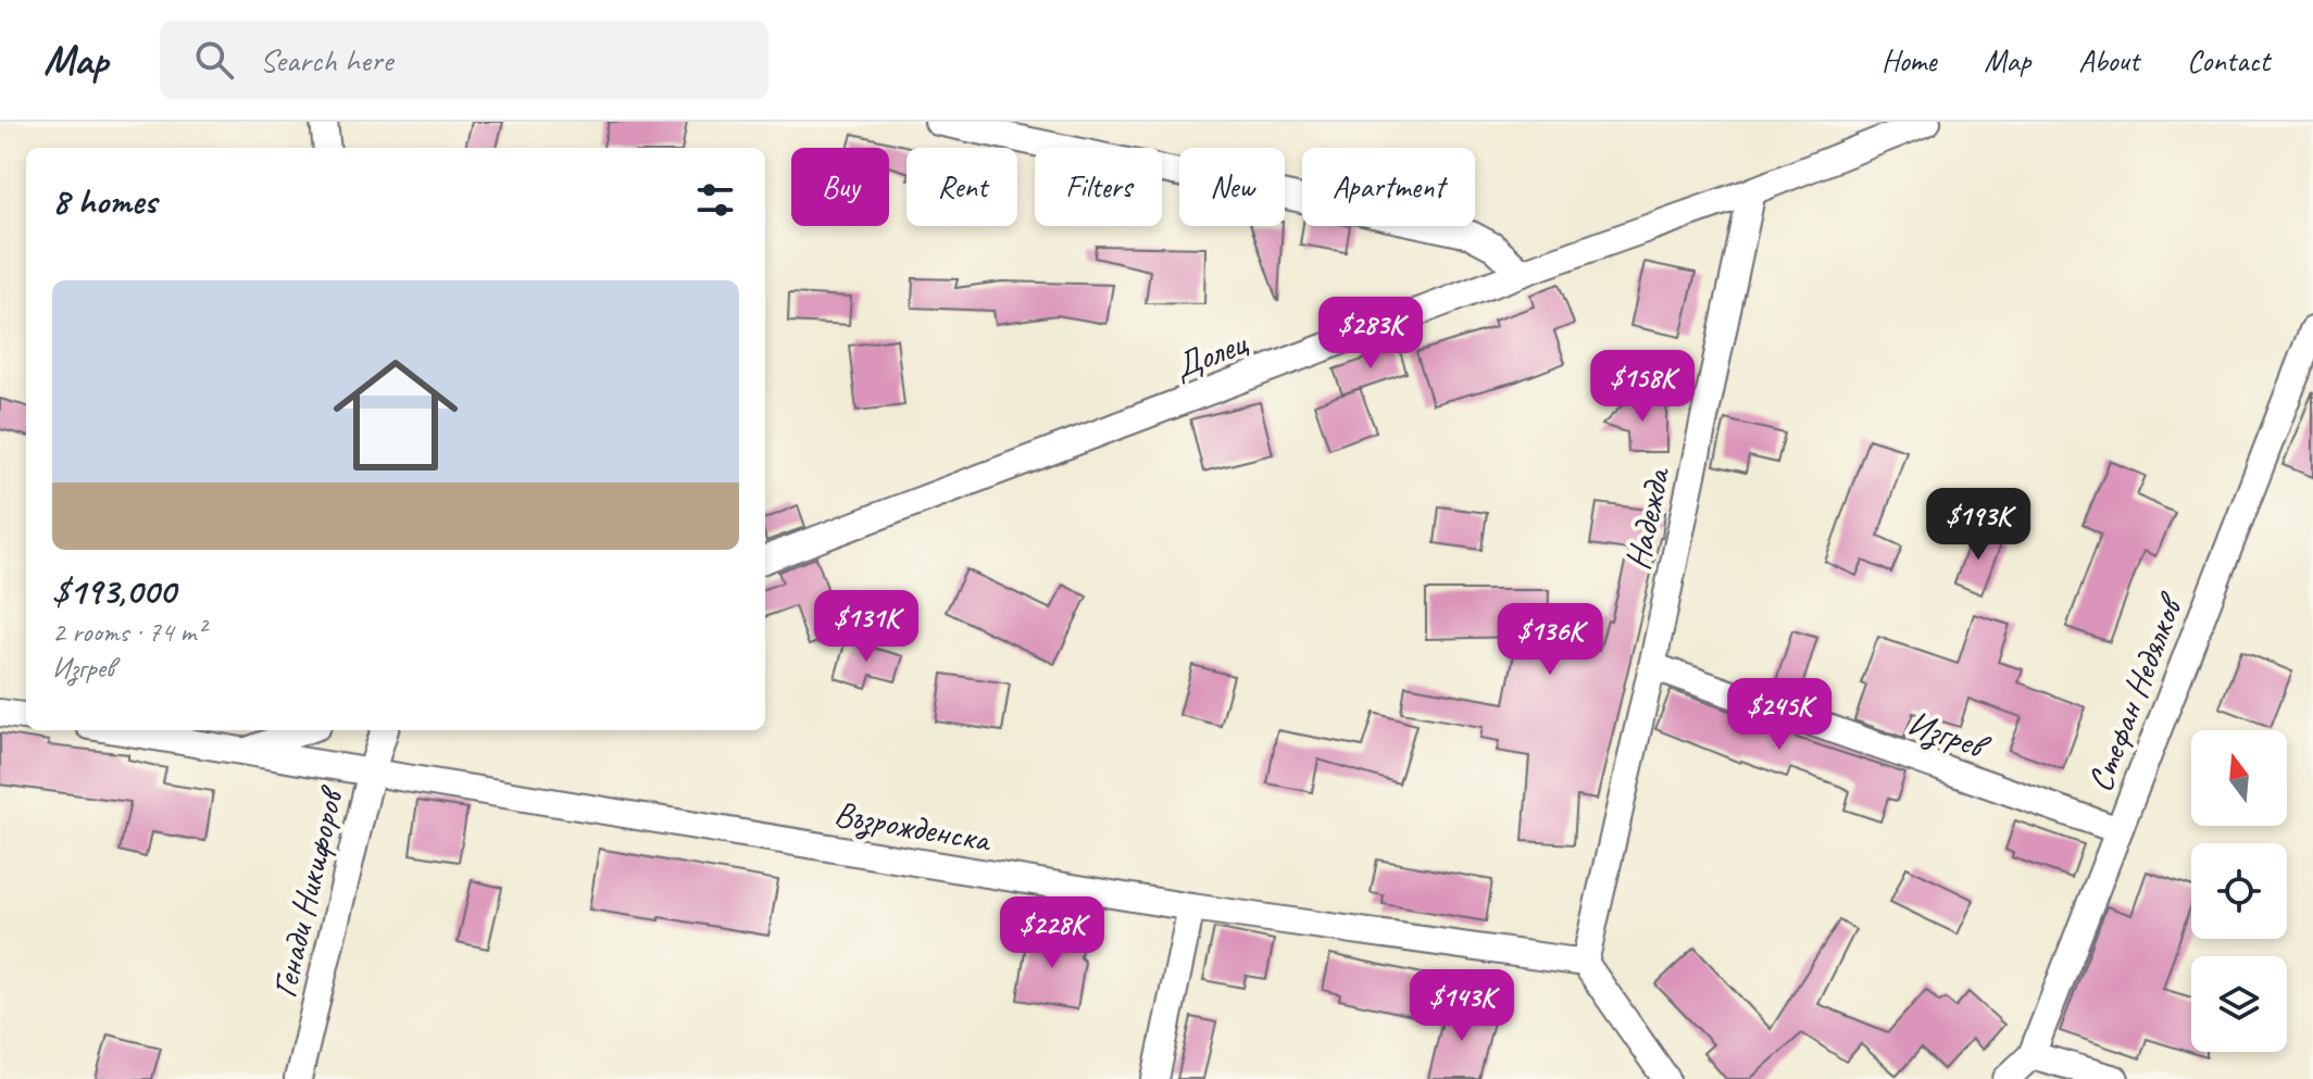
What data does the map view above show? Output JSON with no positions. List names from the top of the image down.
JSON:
{
  "streets": {
    "street": [
      "Долец",
      "Надежда",
      "Стефан Недялков",
      "Изгрев",
      "Възрожденска",
      "Генади Никифоров"
    ]
  },
  "crossings": [
    ["Долец", "Надежда"],
    ["Надежда", "Изгрев"],
    ["Надежда", "Възрожденска"],
    ["Стефан Недялков", "Изгрев"],
    ["Възрожденска", "Генади Никифоров"]
  ],
  "north": "top",
  "page": {
    "header": "Map",
    "search": "Search here",
    "nav": [
      "Home",
      "Map",
      "About",
      "Contact"
    ],
    "chip": [
      "Buy",
      "Rent",
      "Filters",
      "New",
      "Apartment"
    ],
    "heading": "8 homes",
    "list": [
      {
        "name": "$193,000",
        "note": "2 rooms · 74 m² · Изгрев"
      }
    ],
    "price": [
      "$283K",
      "$158K",
      "$193K",
      "$131K",
      "$136K",
      "$245K",
      "$228K",
      "$143K"
    ]
  }
}
